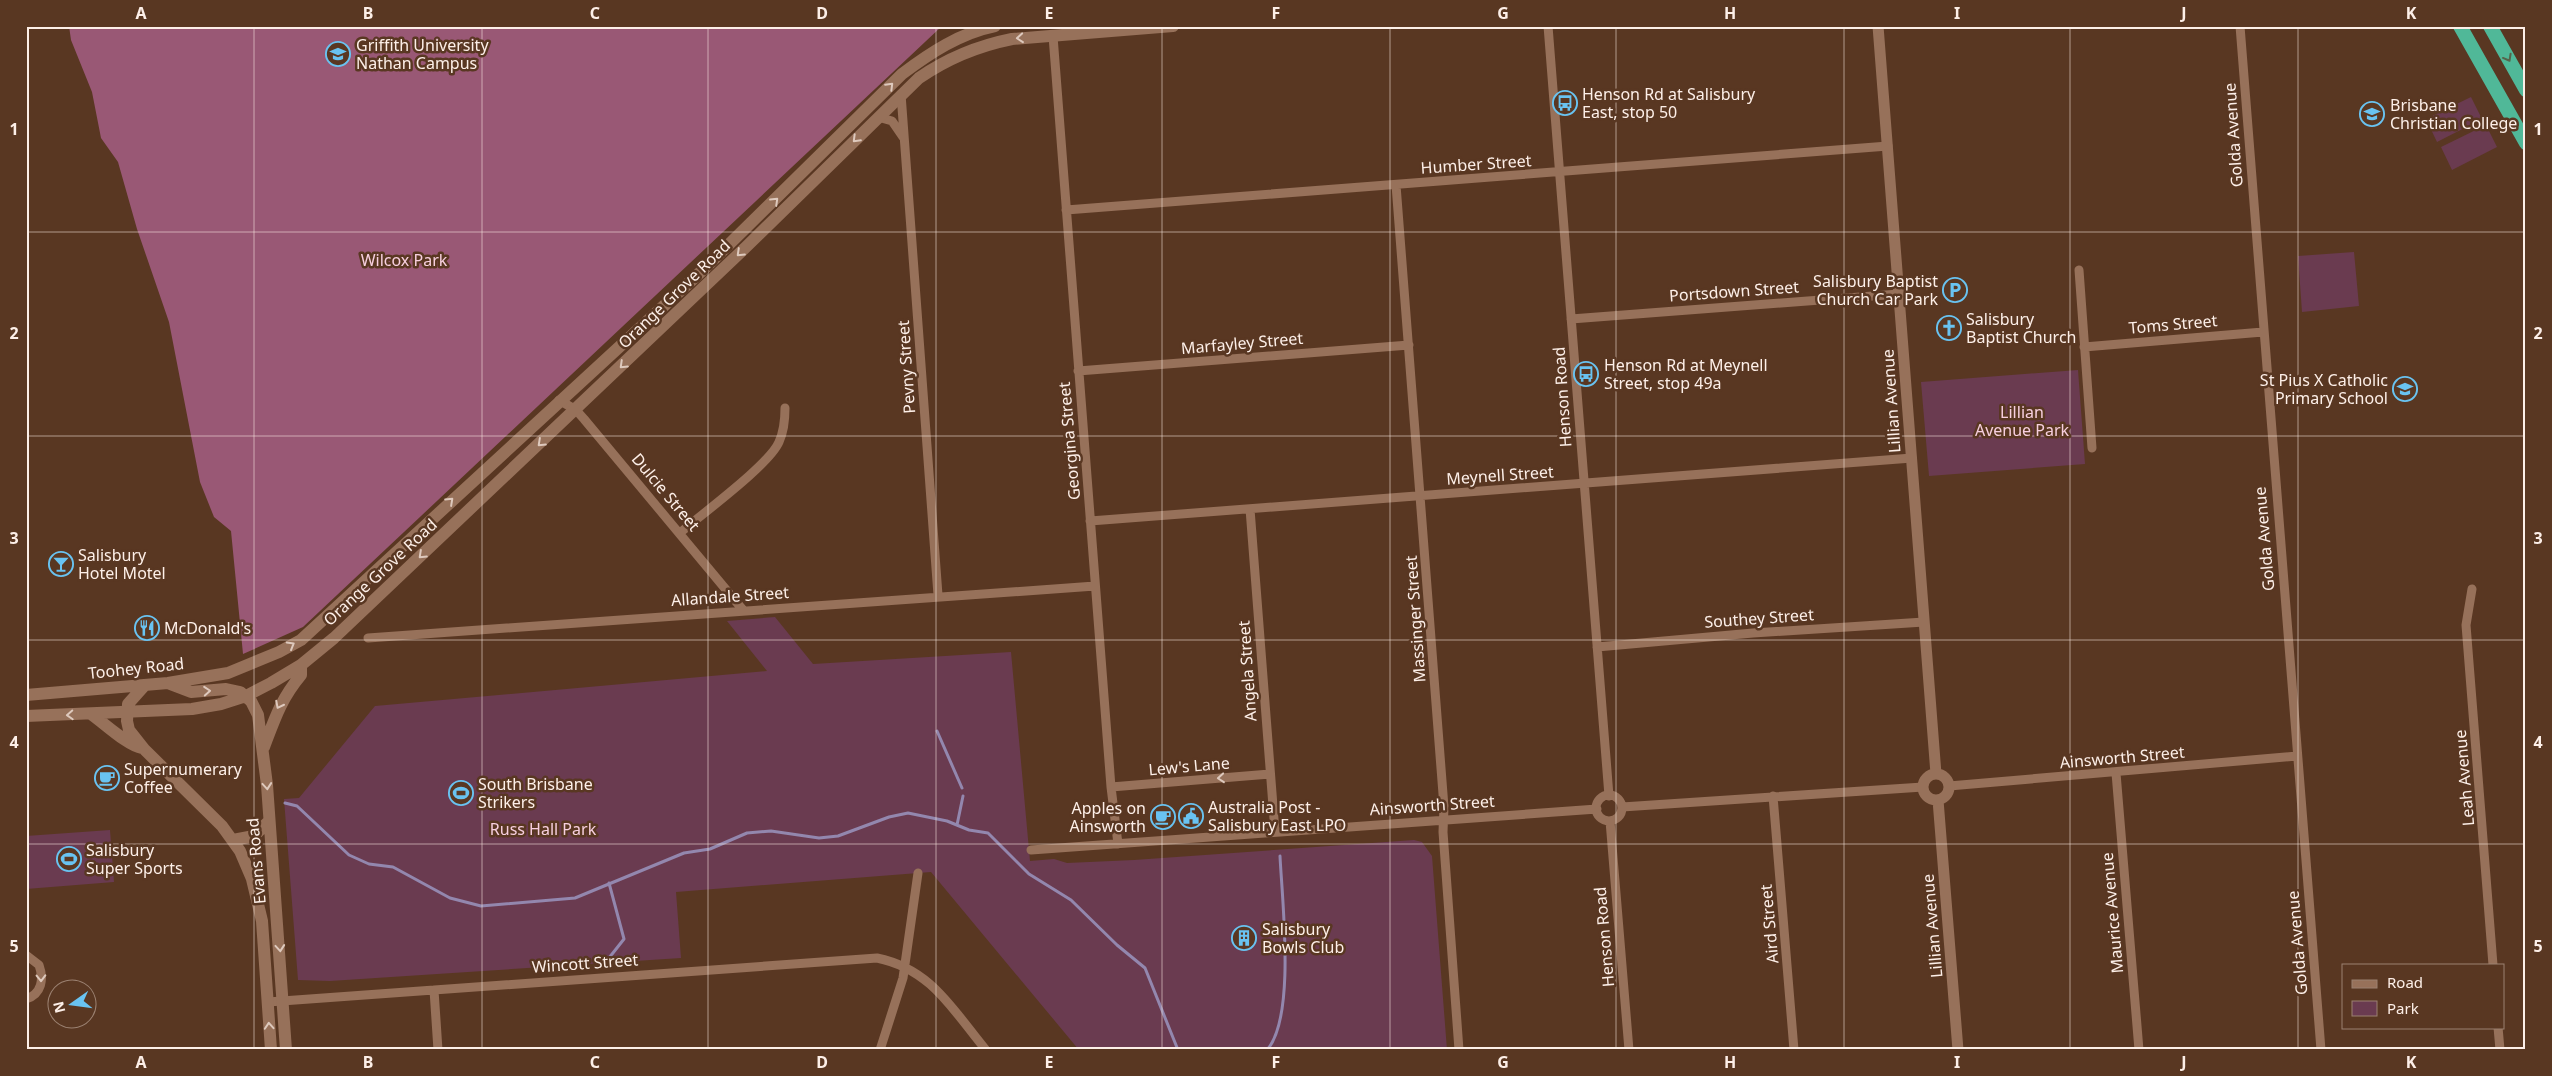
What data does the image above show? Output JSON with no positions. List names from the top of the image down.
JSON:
{
  "streets": {
    "main road": ["Orange Grove Road", "Toohey Road", "Evans Road"],
    "street": [
      "Golda Avenue",
      "Humber Street",
      "Portsdown Street",
      "Toms Street",
      "Marfayley Street",
      "Pevny Street",
      "Henson Road",
      "Lillian Avenue",
      "Georgina Street",
      "Meynell Street",
      "Dulcie Street",
      "Allandale Street",
      "Southey Street",
      "Massinger Street",
      "Angela Street",
      "Ainsworth Street",
      "Lew's Lane",
      "Leah Avenue",
      "Maurice Avenue",
      "Aird Street",
      "Wincott Street"
    ]
  },
  "crossings": [
    ["Golda Avenue", "Toms Street"],
    ["Golda Avenue", "Ainsworth Street"],
    ["Humber Street", "Henson Road"],
    ["Humber Street", "Lillian Avenue"],
    ["Humber Street", "Georgina Street"],
    ["Humber Street", "Massinger Street"],
    ["Portsdown Street", "Henson Road"],
    ["Portsdown Street", "Lillian Avenue"],
    ["Orange Grove Road", "Pevny Street"],
    ["Orange Grove Road", "Georgina Street"],
    ["Orange Grove Road", "Dulcie Street"],
    ["Orange Grove Road", "Toohey Road"],
    ["Orange Grove Road", "Evans Road"],
    ["Marfayley Street", "Georgina Street"],
    ["Marfayley Street", "Massinger Street"],
    ["Pevny Street", "Allandale Street"],
    ["Henson Road", "Meynell Street"],
    ["Henson Road", "Southey Street"],
    ["Henson Road", "Ainsworth Street"],
    ["Lillian Avenue", "Meynell Street"],
    ["Lillian Avenue", "Southey Street"],
    ["Lillian Avenue", "Ainsworth Street"],
    ["Georgina Street", "Meynell Street"],
    ["Georgina Street", "Allandale Street"],
    ["Georgina Street", "Ainsworth Street"],
    ["Georgina Street", "Lew's Lane"],
    ["Meynell Street", "Massinger Street"],
    ["Meynell Street", "Angela Street"],
    ["Dulcie Street", "Allandale Street"],
    ["Massinger Street", "Ainsworth Street"],
    ["Angela Street", "Ainsworth Street"],
    ["Angela Street", "Lew's Lane"],
    ["Ainsworth Street", "Maurice Avenue"],
    ["Evans Road", "Wincott Street"]
  ],
  "one_way": ["Lew's Lane"],
  "parks": ["Wilcox Park", "Lillian Avenue Park", "Russ Hall Park"],
  "places": {
    "school or university": ["Griffith University Nathan Campus", "Brisbane Christian College", "St Pius X Catholic Primary School"],
    "bus stop": ["Henson Rd at Salisbury East, stop 50", "Henson Rd at Meynell Street, stop 49a"],
    "parking": ["Salisbury Baptist Church Car Park"],
    "church": ["Salisbury Baptist Church"],
    "bar": ["Salisbury Hotel Motel"],
    "restaurant": ["McDonald's"],
    "cafe": ["Supernumerary Coffee", "Apples on Ainsworth"],
    "sports": ["South Brisbane Strikers", "Salisbury Super Sports"],
    "public building": ["Australia Post - Salisbury East LPO"],
    "building": ["Salisbury Bowls Club"]
  },
  "legend": ["Road", "Park"],
  "north": "left",
  "grid": {
    "columns": [
      "A",
      "B",
      "C",
      "D",
      "E",
      "F",
      "G",
      "H",
      "I",
      "J",
      "K"
    ],
    "rows": [
      "1",
      "2",
      "3",
      "4",
      "5"
    ]
  }
}
